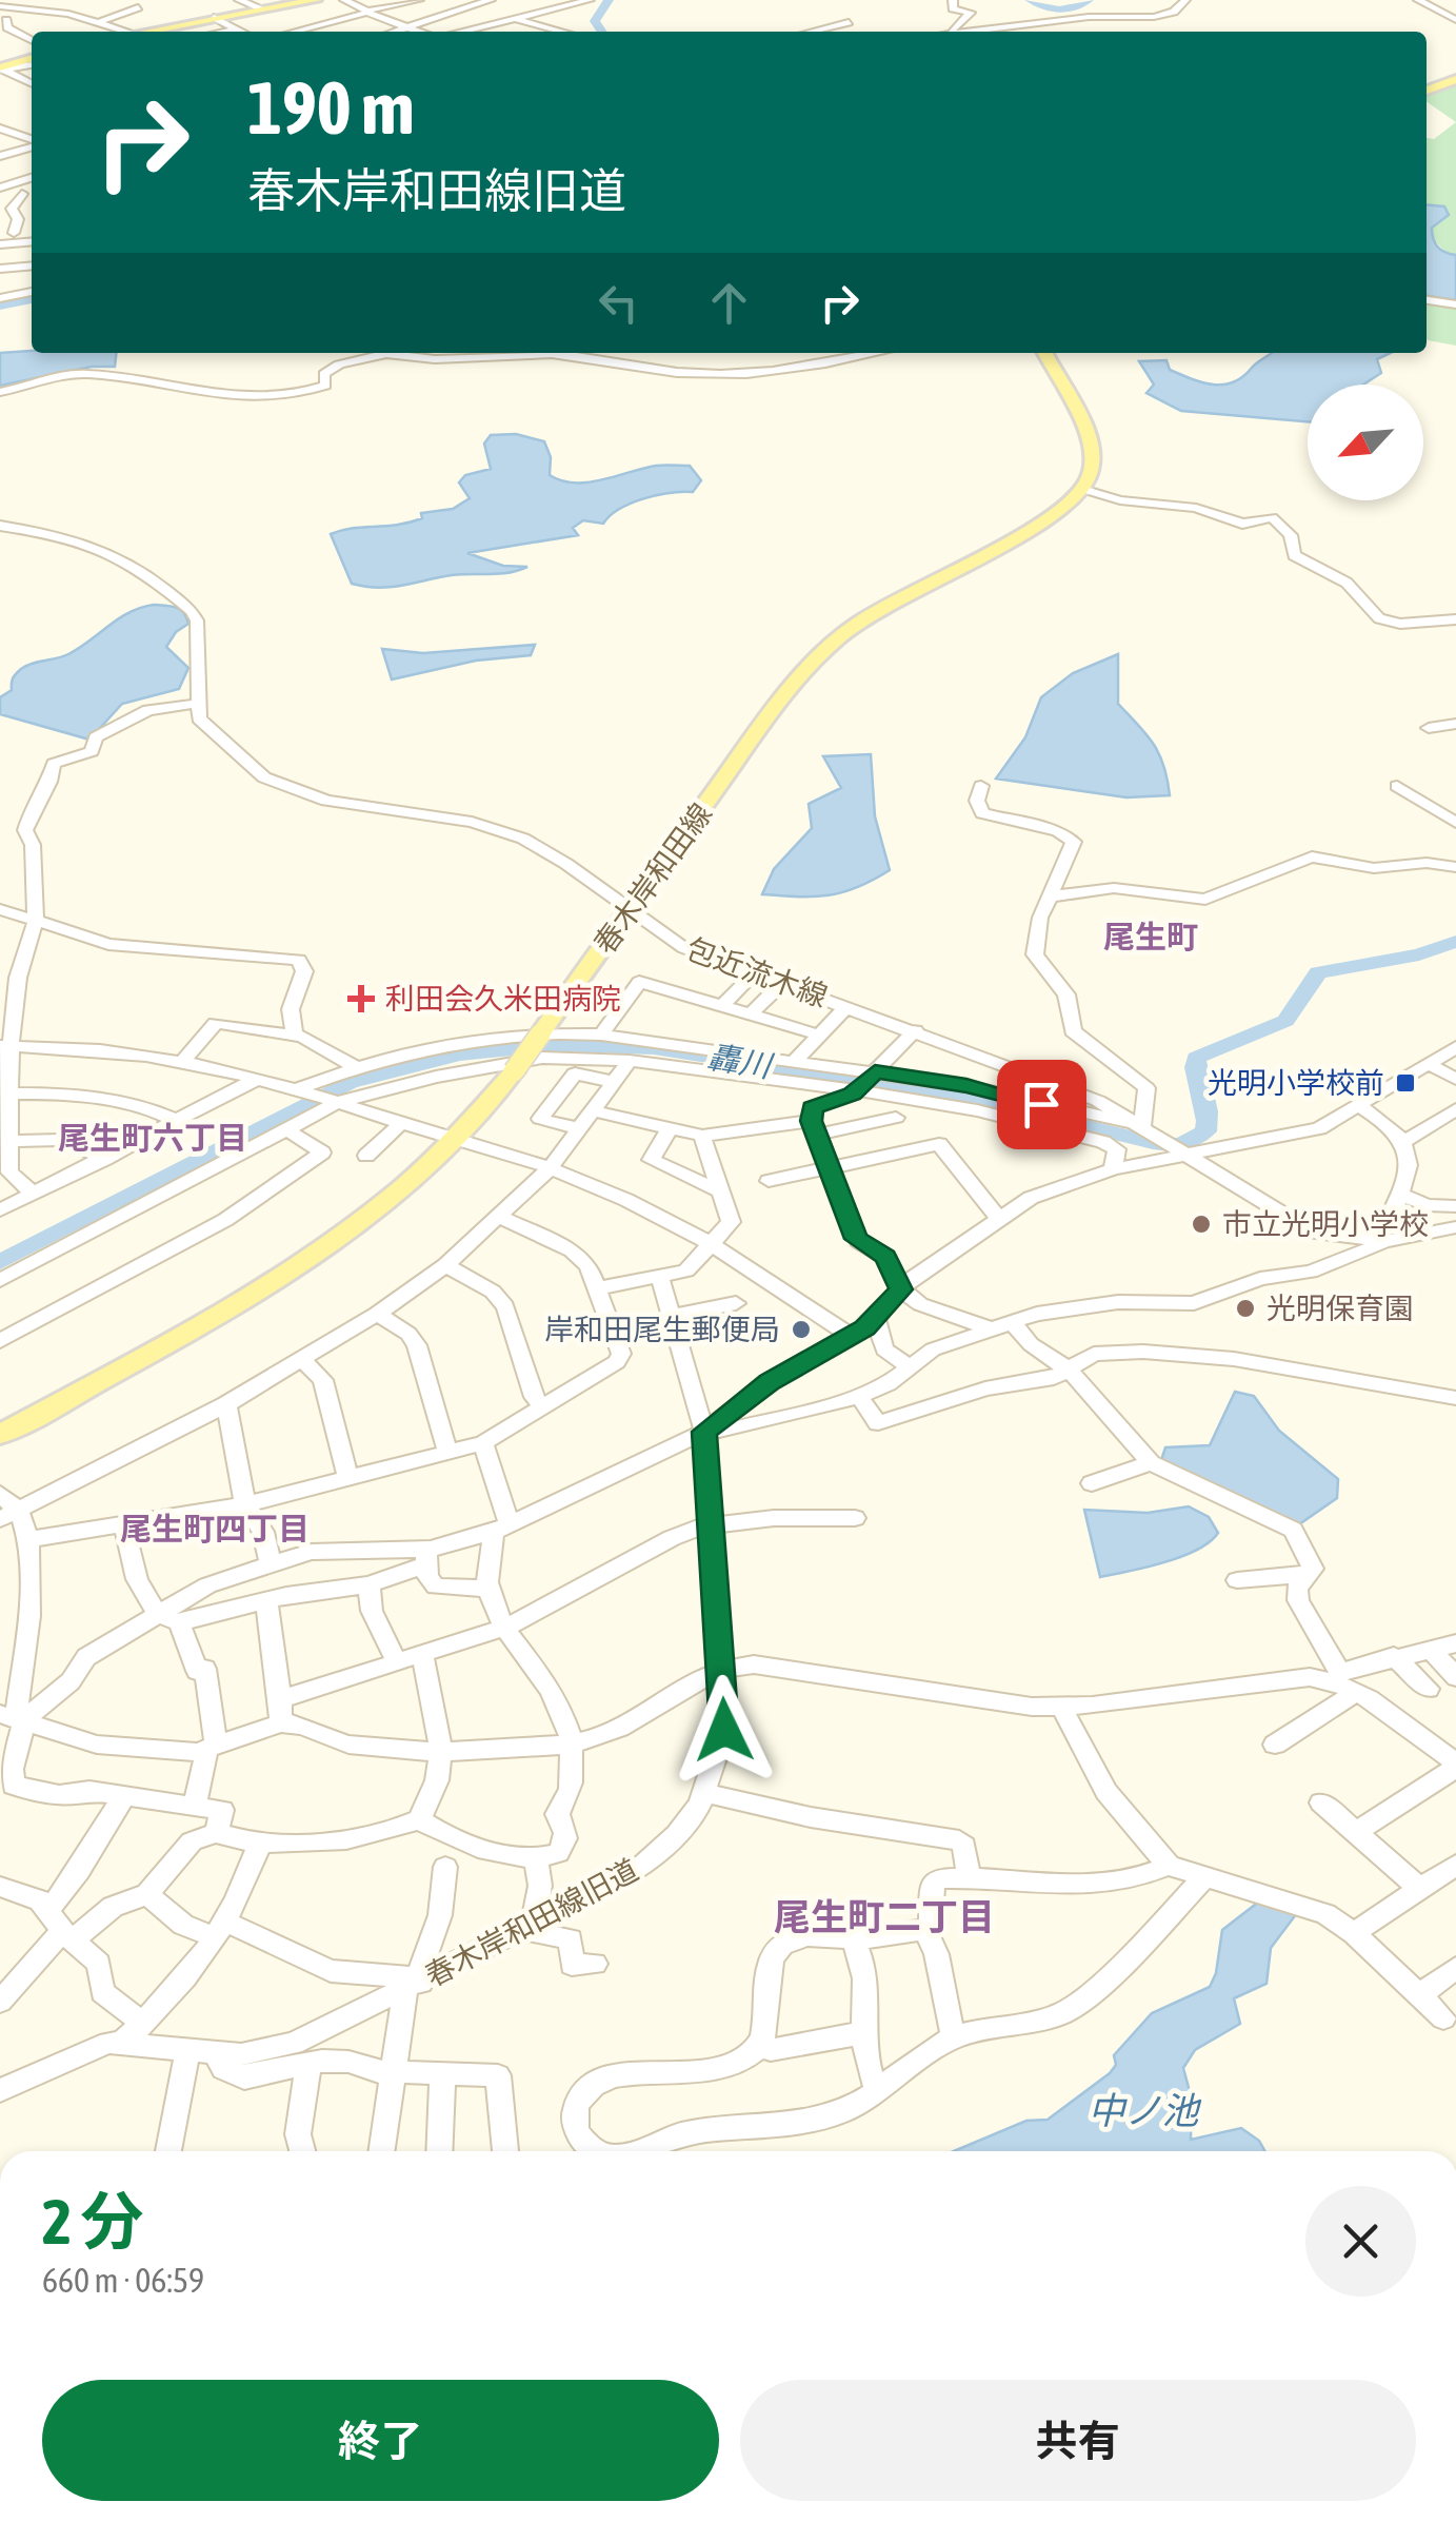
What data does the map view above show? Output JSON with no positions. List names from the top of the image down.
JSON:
{
  "streets": {
    "main road": ["春木岸和田線"],
    "street": ["包近流木線", "春木岸和田線旧道"]
  },
  "crossings": [
    ["春木岸和田線", "包近流木線"]
  ],
  "districts": [
    "尾生町",
    "尾生町六丁目",
    "尾生町四丁目",
    "尾生町二丁目"
  ],
  "water": ["轟川", "中ノ池"],
  "places": {
    "health": ["利田会久米田病院"],
    "transit": ["光明小学校前"],
    "other": ["市立光明小学校", "光明保育園", "岸和田尾生郵便局"]
  },
  "north": "bottom left",
  "page": {
    "turn": ["190 m", "春木岸和田線旧道"],
    "heading": ["2 分", "660 m · 06:59"],
    "buttons": ["終了", "共有"]
  }
}
